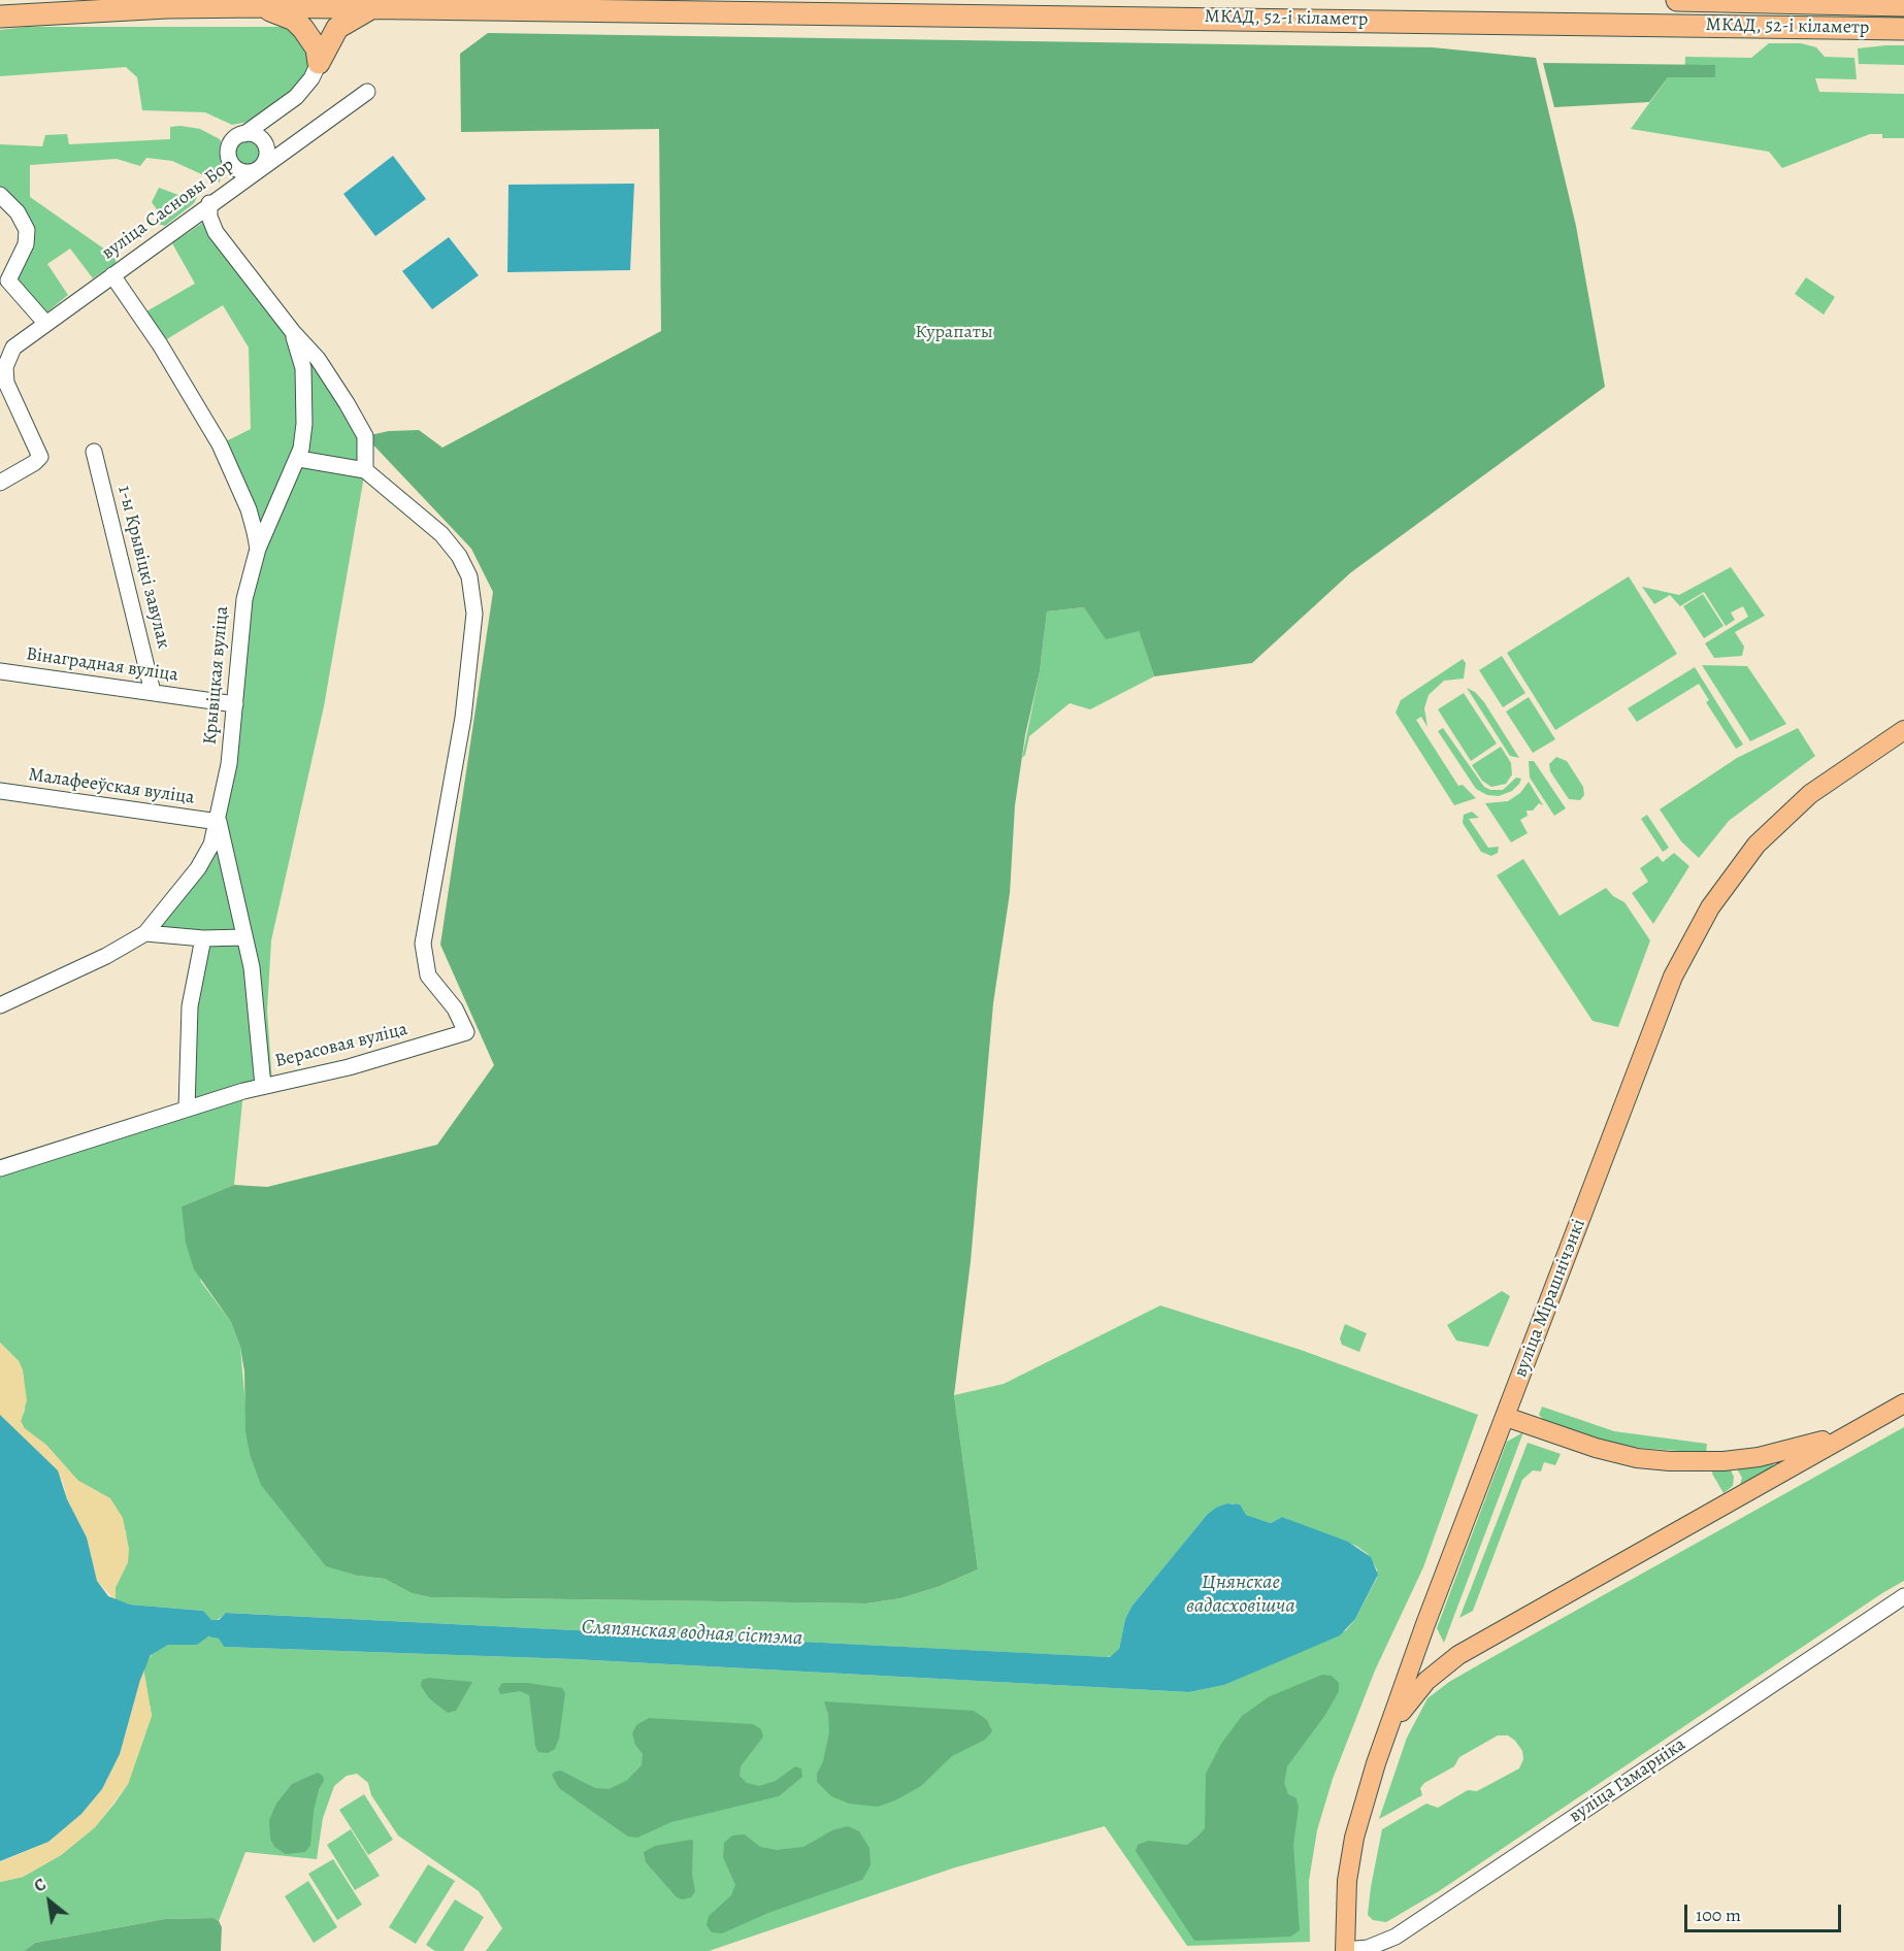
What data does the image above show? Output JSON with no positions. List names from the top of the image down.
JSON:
{
  "streets": {
    "highway": ["МКАД, 52-і кіламетр"],
    "main road": ["вуліца Мірашнічэнкі"],
    "street": [
      "вуліца Сасновы Бор",
      "1-ы Крывіцкі завулак",
      "Вінаградная вуліца",
      "Крывіцкая вуліца",
      "Малафееўская вуліца",
      "Верасовая вуліца",
      "вуліца Гамарніка"
    ]
  },
  "crossings": [
    ["вуліца Сасновы Бор", "Крывіцкая вуліца"],
    ["1-ы Крывіцкі завулак", "Вінаградная вуліца"],
    ["Вінаградная вуліца", "Крывіцкая вуліца"],
    ["Крывіцкая вуліца", "Малафееўская вуліца"],
    ["Крывіцкая вуліца", "Верасовая вуліца"],
    ["Малафееўская вуліца", "Верасовая вуліца"],
    ["вуліца Мірашнічэнкі", "вуліца Гамарніка"]
  ],
  "water": ["Цнянскае вадасховішча", "Сляпянская водная сістэма"],
  "parks": ["Курапаты"],
  "scale_bar": "100 m",
  "north": "top left"
}
